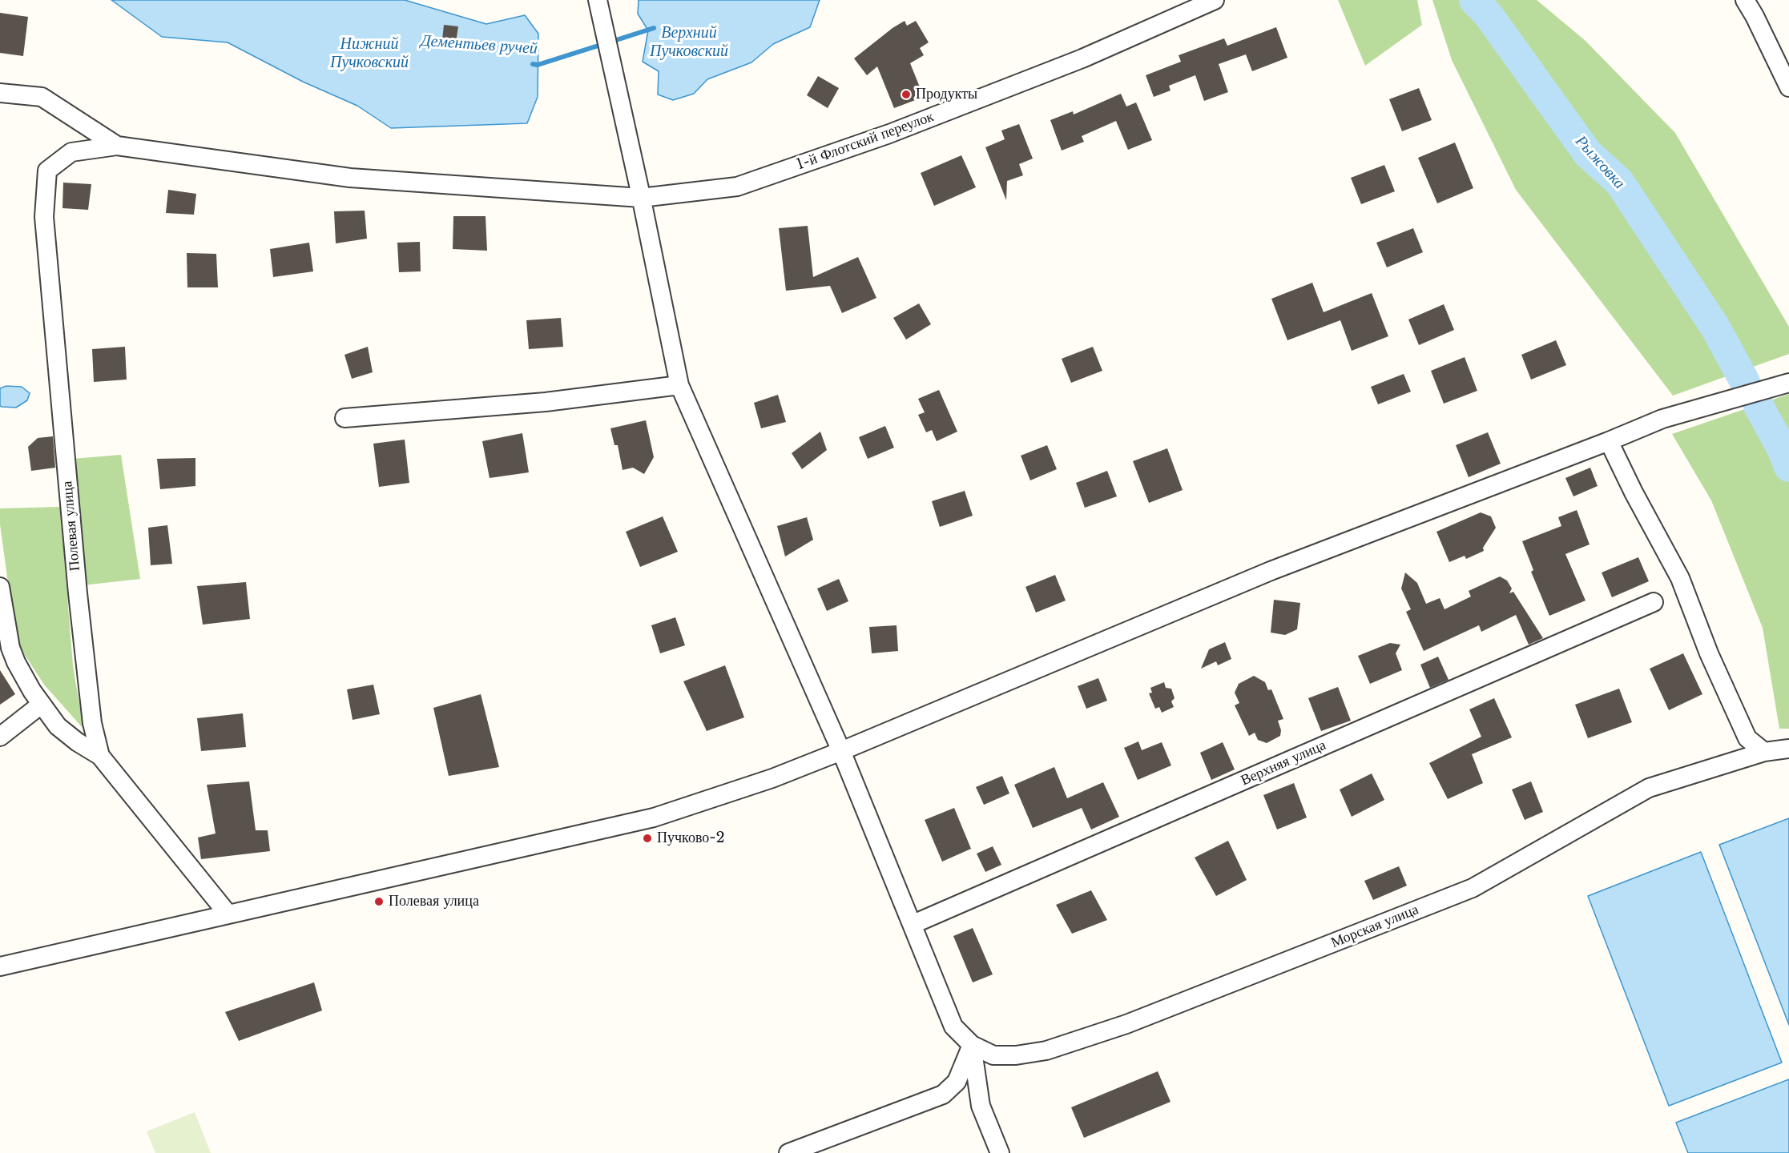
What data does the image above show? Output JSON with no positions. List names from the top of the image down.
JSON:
{
  "streets": {
    "street": [
      "1-й Флотский переулок",
      "Полевая улица",
      "Верхняя улица",
      "Морская улица"
    ]
  },
  "crossings": [
    ["1-й Флотский переулок", "Полевая улица"],
    ["1-й Флотский переулок", "Морская улица"],
    ["Верхняя улица", "Морская улица"]
  ],
  "water": [
    "Верхний Пучковский",
    "Нижний Пучковский",
    "Дементьев ручей",
    "Рыжовка"
  ],
  "places": ["Продукты", "Пучково-2", "Полевая улица"]
}
